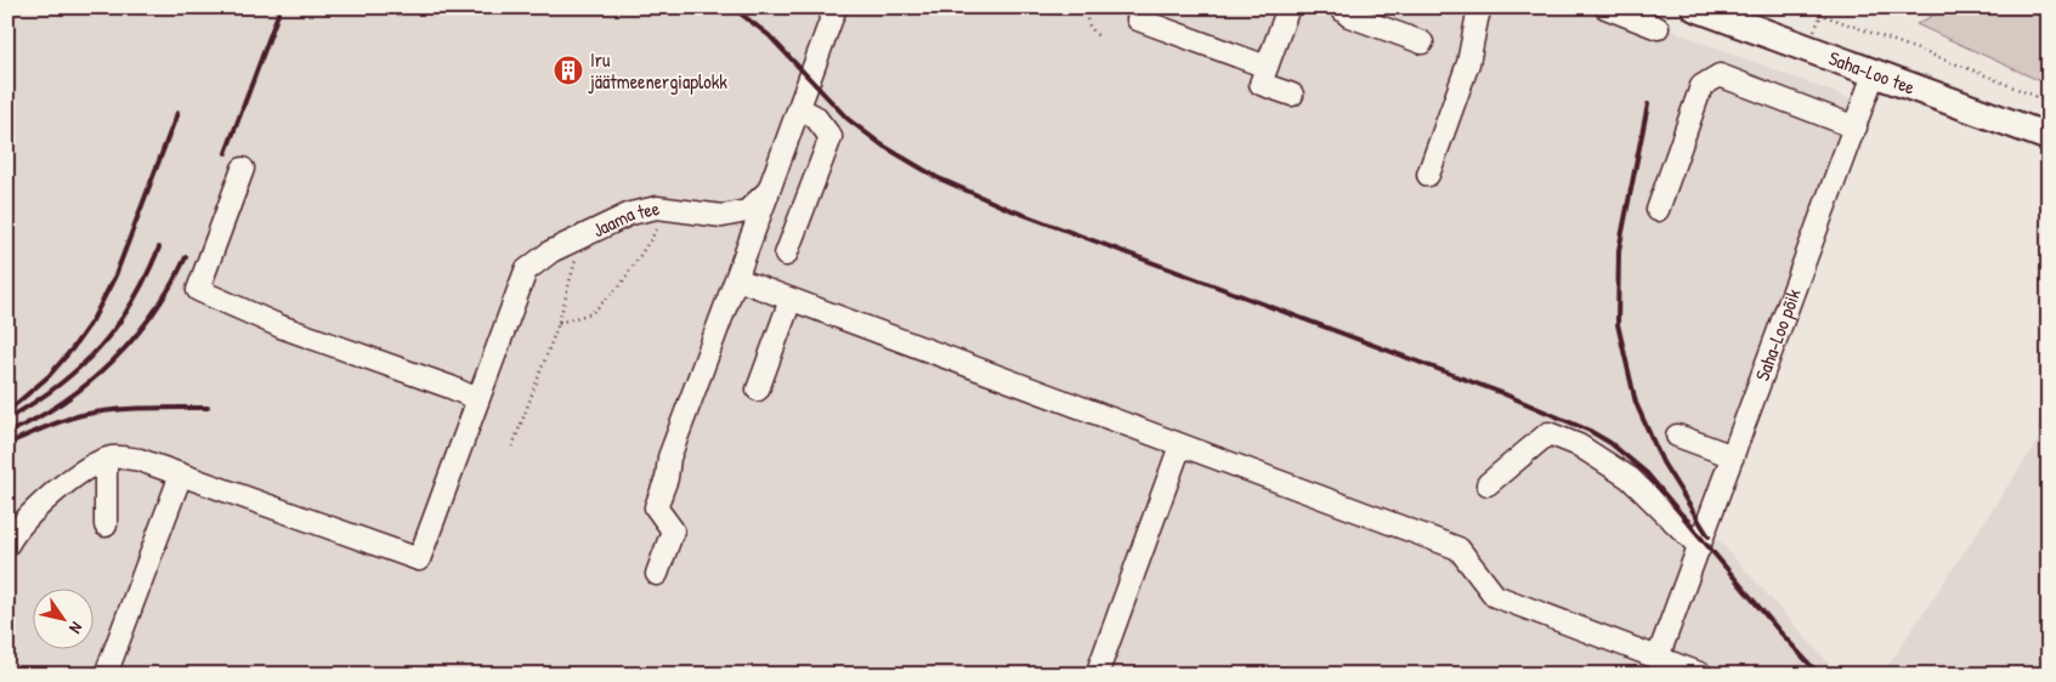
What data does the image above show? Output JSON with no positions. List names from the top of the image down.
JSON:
{
  "streets": {
    "main road": ["Saha-Loo tee"],
    "lane": ["Jaama tee", "Saha-Loo põik"]
  },
  "crossings": [
    ["Saha-Loo tee", "Saha-Loo põik"]
  ],
  "places": {
    "building": ["Iru jäätmeenergiaplokk"]
  },
  "north": "bottom right"
}
